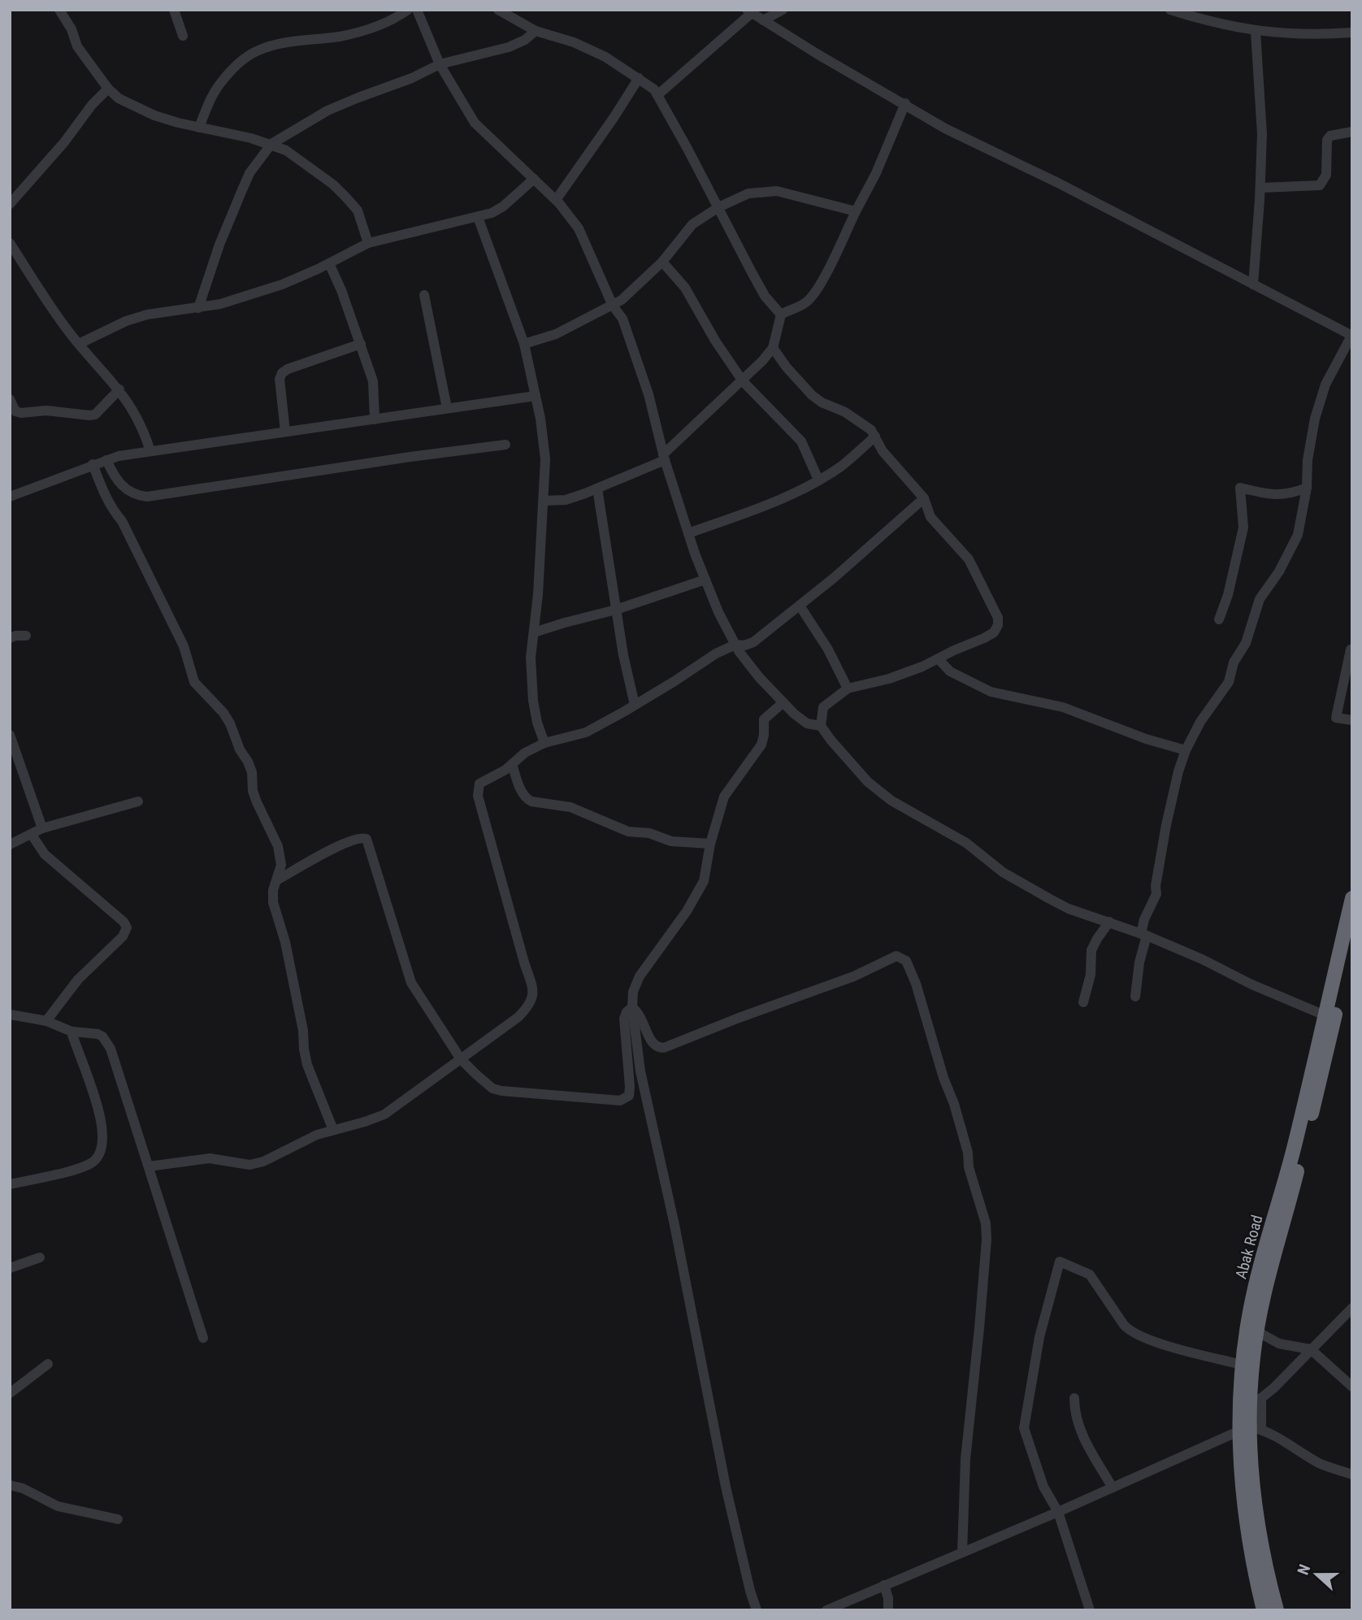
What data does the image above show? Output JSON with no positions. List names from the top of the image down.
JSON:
{
  "streets": {
    "highway": ["Abak Road"]
  },
  "north": "left"
}
